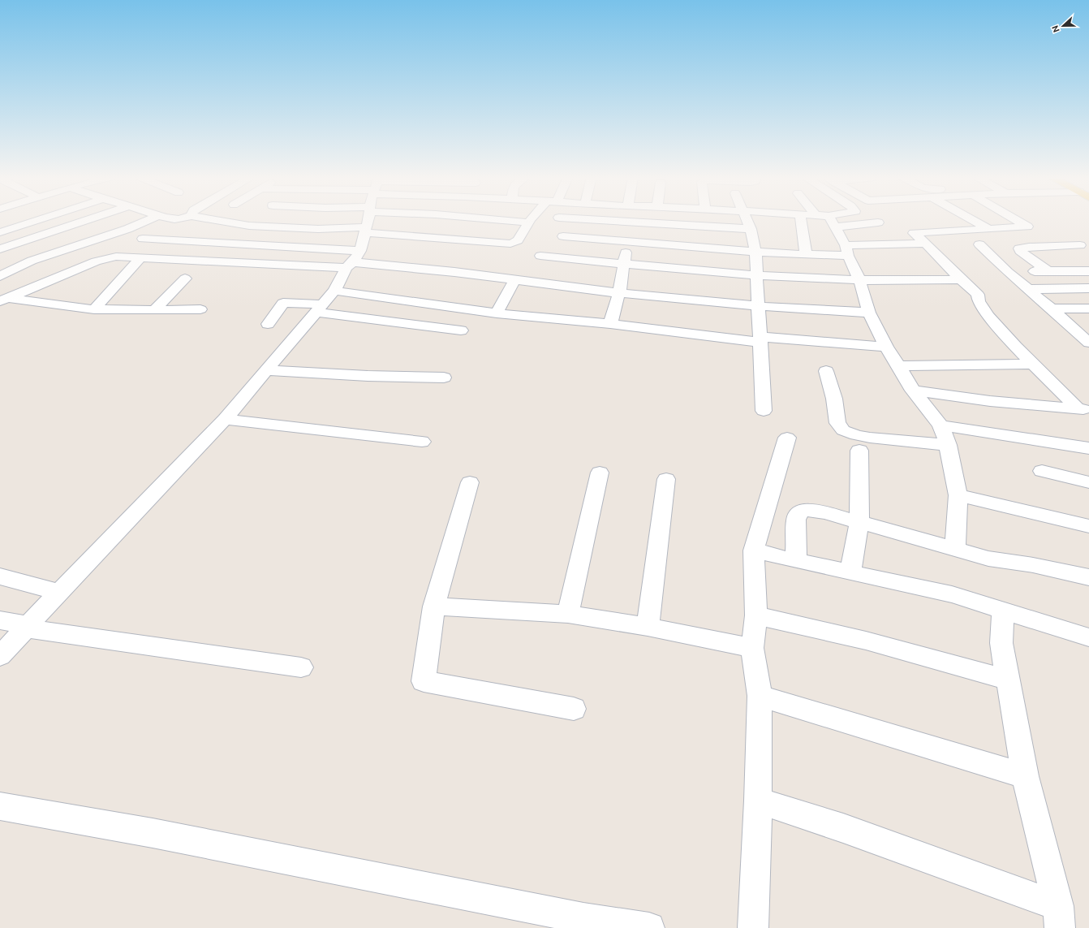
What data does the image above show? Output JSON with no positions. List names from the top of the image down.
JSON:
{
  "north": "left"
}
